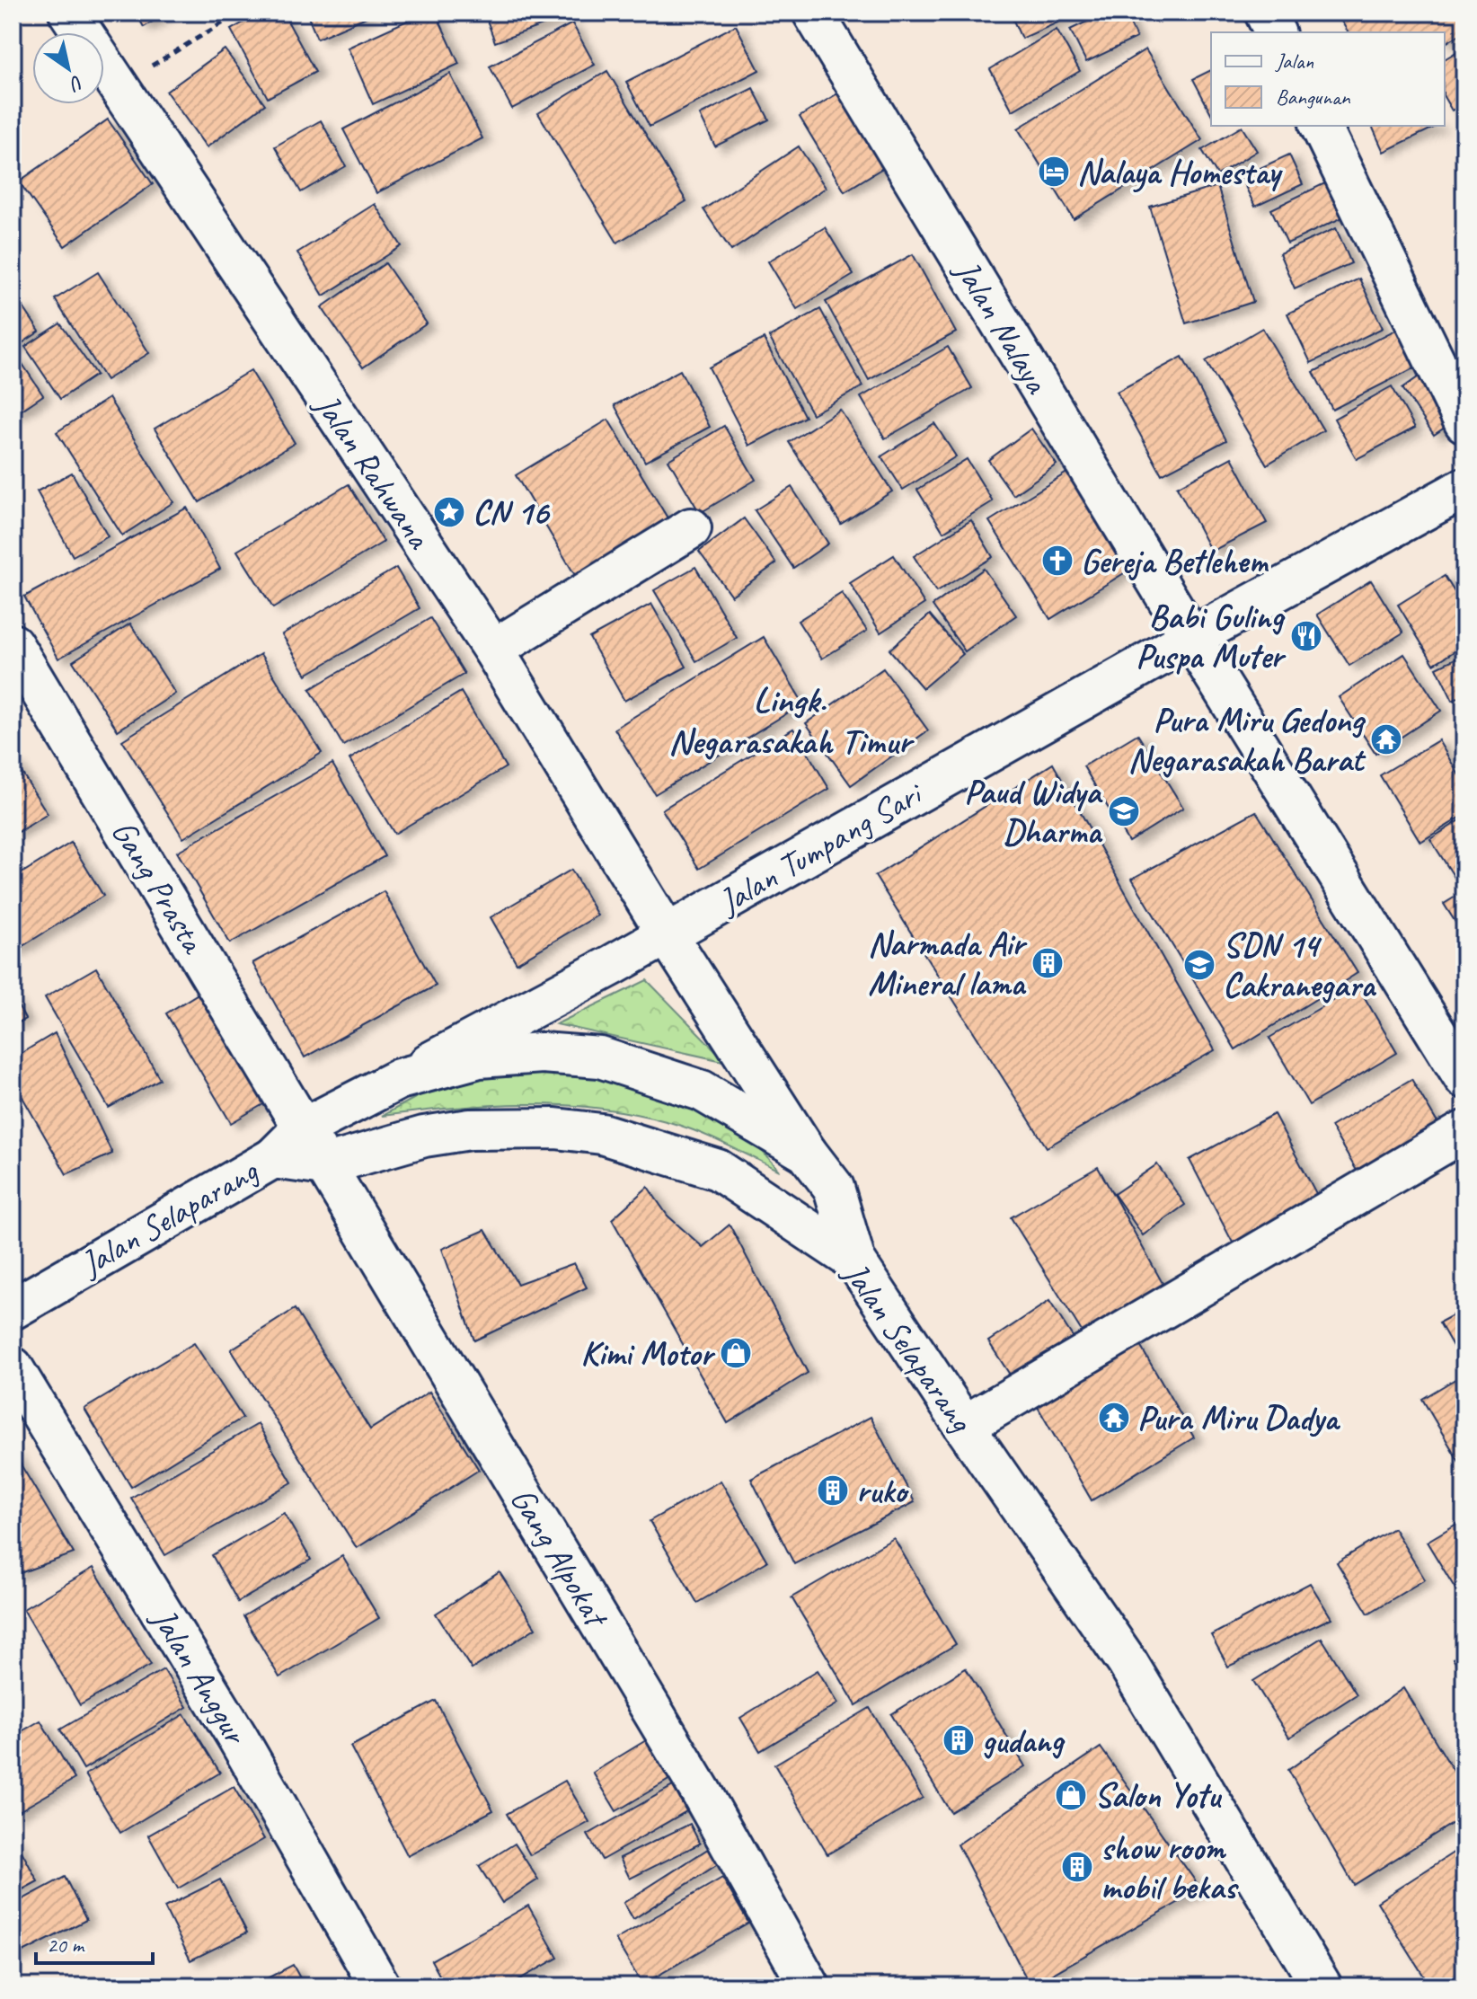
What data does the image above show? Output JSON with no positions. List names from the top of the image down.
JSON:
{
  "streets": {
    "street": [
      "Jalan Nalaya",
      "Jalan Rahwana",
      "Jalan Tumpang Sari",
      "Gang Prasta",
      "Jalan Selaparang",
      "Gang Alpokat",
      "Jalan Anggur"
    ]
  },
  "crossings": [
    ["Jalan Nalaya", "Jalan Tumpang Sari"],
    ["Jalan Rahwana", "Jalan Tumpang Sari"],
    ["Jalan Tumpang Sari", "Gang Prasta"],
    ["Jalan Tumpang Sari", "Jalan Selaparang"],
    ["Jalan Tumpang Sari", "Gang Alpokat"],
    ["Gang Prasta", "Gang Alpokat"],
    ["Jalan Selaparang", "Gang Alpokat"]
  ],
  "districts": ["Lingk. Negarasakah Timur"],
  "places": {
    "hotel": ["Nalaya Homestay"],
    "place": ["CN 16"],
    "church": ["Gereja Betlehem"],
    "restaurant": ["Babi Guling Puspa Muter"],
    "temple": ["Pura Miru Gedong Negarasakah Barat", "Pura Miru Dadya"],
    "school or university": ["Paud Widya Dharma", "SDN 14 Cakranegara"],
    "building": [
      "Narmada Air Mineral lama",
      "ruko",
      "gudang",
      "show room mobil bekas"
    ],
    "shop": ["Kimi Motor", "Salon Yotu"]
  },
  "legend": ["Jalan", "Bangunan"],
  "scale_bar": "20 m",
  "north": "bottom right"
}
